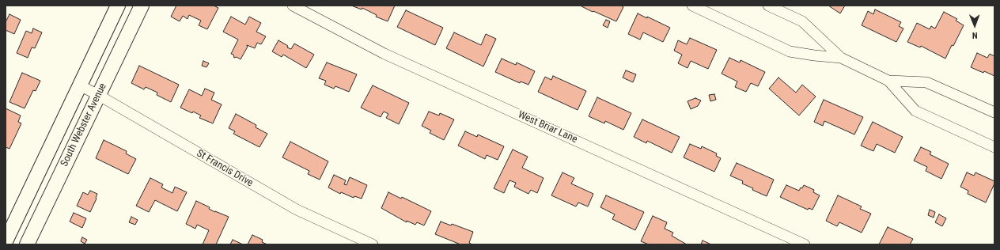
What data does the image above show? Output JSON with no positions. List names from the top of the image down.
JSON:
{
  "streets": {
    "main road": ["South Webster Avenue"],
    "street": ["West Briar Lane", "St Francis Drive"]
  },
  "crossings": [
    ["South Webster Avenue", "St Francis Drive"]
  ],
  "north": "bottom"
}
